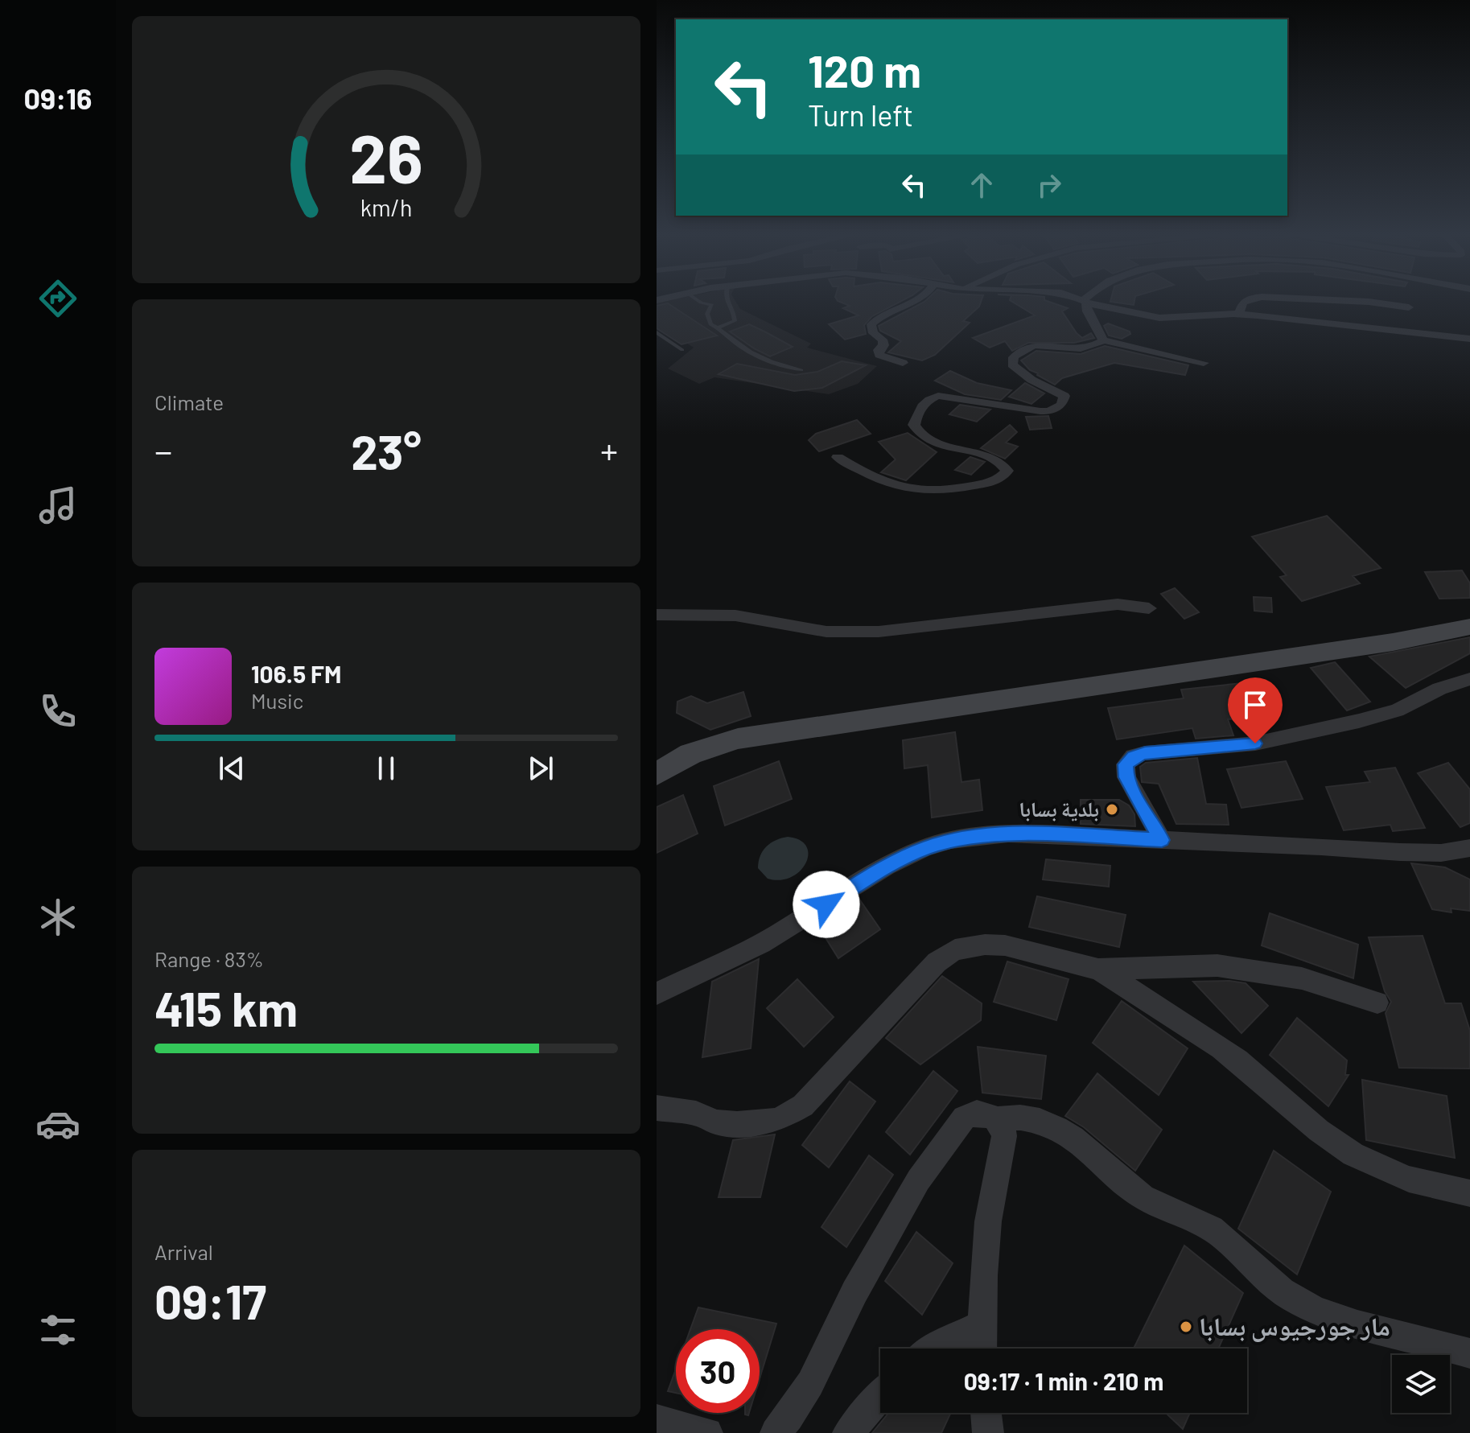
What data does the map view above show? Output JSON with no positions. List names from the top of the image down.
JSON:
{
  "places": ["بلدية بسابا", "مار جورجيوس بسابا"],
  "page": {
    "tabs": "09:16",
    "turn": ["120 m", "Turn left"],
    "tile": [
      "Climate",
      ["Range · 83%", "415 km"],
      ["Arrival", "09:17"]
    ],
    "heat": ["−", "23°", "+"],
    "song": ["106.5 FM", "Music"],
    "limit": "30",
    "trip": "09:17 · 1 min · 210 m",
    "gauge": ["26", "km/h"]
  }
}
